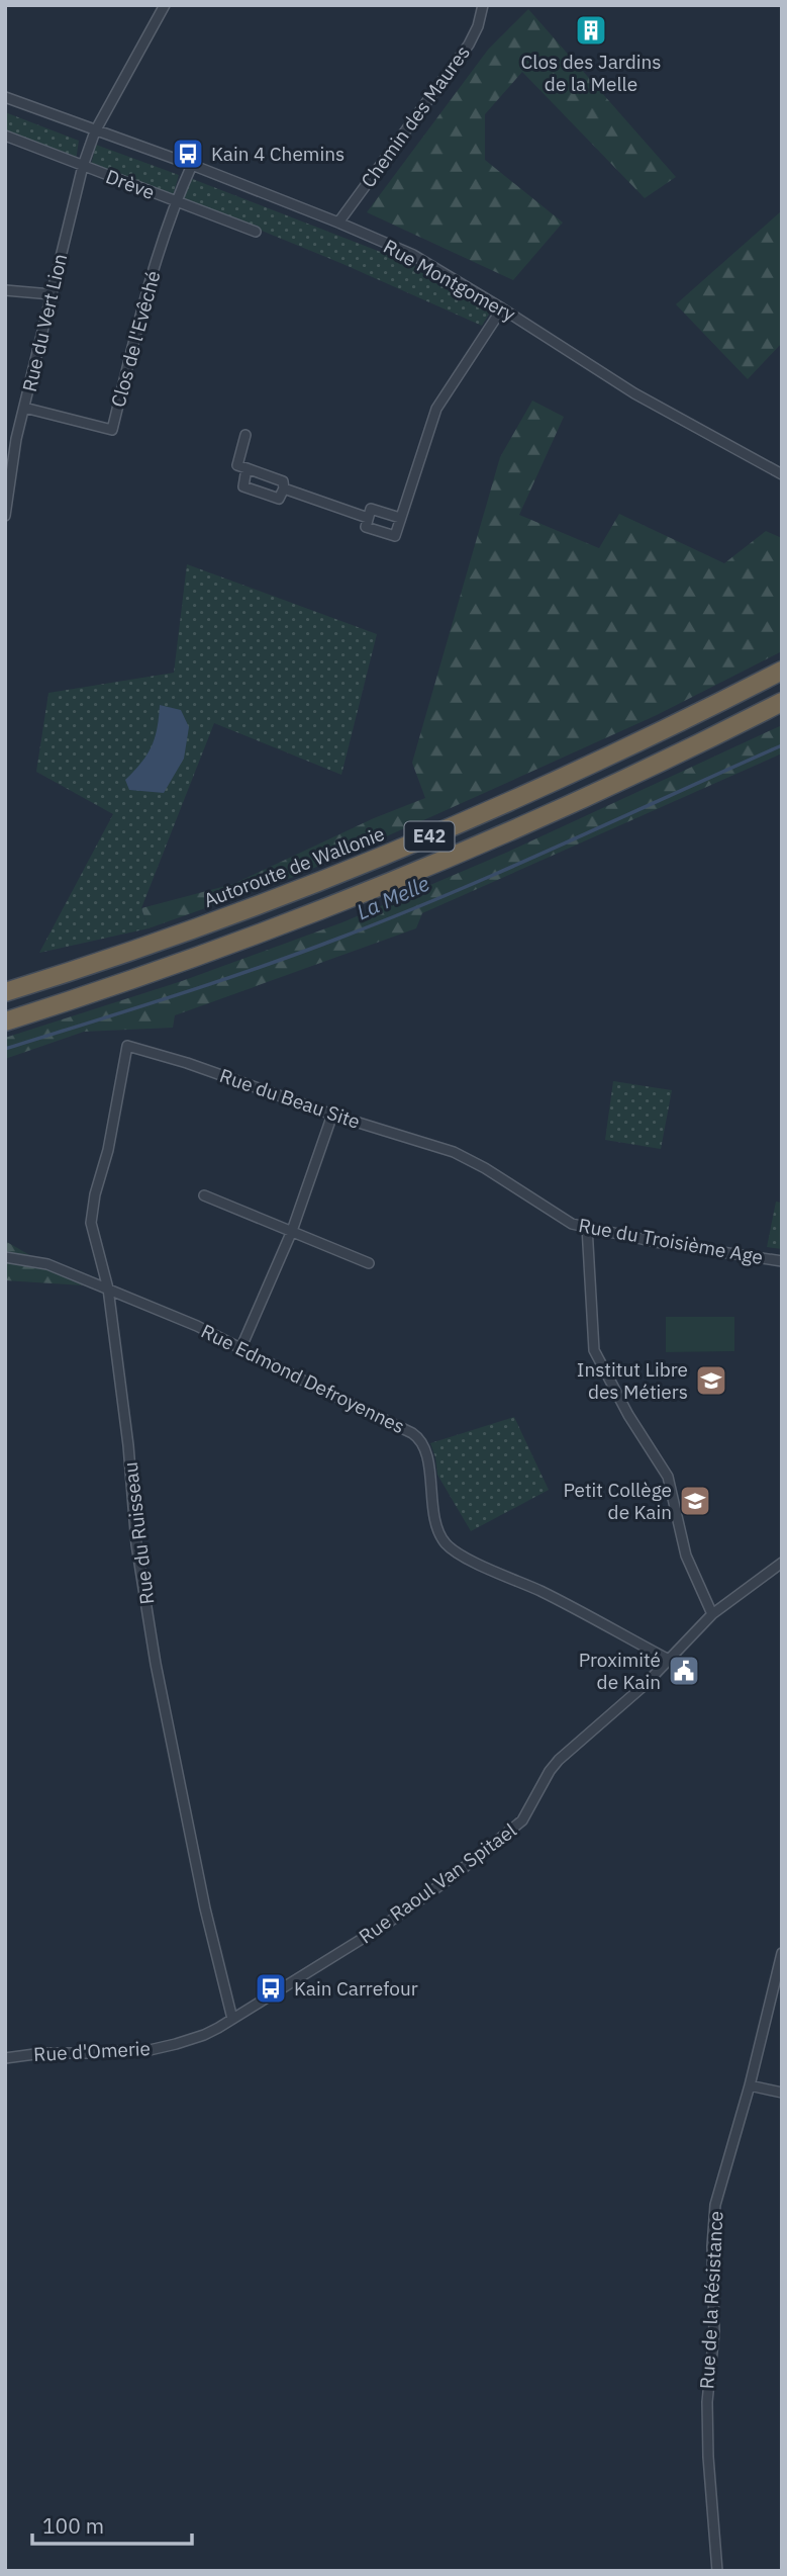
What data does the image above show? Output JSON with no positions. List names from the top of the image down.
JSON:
{
  "streets": {
    "highway": ["E42", "Autoroute de Wallonie"],
    "street": [
      "Chemin des Maures",
      "Drève",
      "Rue Montgomery",
      "Rue du Vert Lion",
      "Clos de l'Evêché",
      "Rue du Beau Site",
      "Rue du Troisième Age",
      "Rue Edmond Defroyennes",
      "Rue du Ruisseau",
      "Rue Raoul Van Spitael",
      "Rue d'Omerie",
      "Rue de la Résistance"
    ]
  },
  "crossings": [
    ["Chemin des Maures", "Rue Montgomery"],
    ["Drève", "Rue du Vert Lion"],
    ["Drève", "Clos de l'Evêché"],
    ["Rue Montgomery", "Rue du Vert Lion"],
    ["Rue Montgomery", "Clos de l'Evêché"],
    ["Rue du Vert Lion", "Clos de l'Evêché"],
    ["Rue du Beau Site", "Rue du Troisième Age"],
    ["Rue du Beau Site", "Rue du Ruisseau"],
    ["Rue Edmond Defroyennes", "Rue du Ruisseau"],
    ["Rue Edmond Defroyennes", "Rue Raoul Van Spitael"],
    ["Rue du Ruisseau", "Rue Raoul Van Spitael"],
    ["Rue Raoul Van Spitael", "Rue d'Omerie"]
  ],
  "water": ["La Melle"],
  "places": {
    "building": ["Clos des Jardins de la Melle"],
    "bus stop": ["Kain 4 Chemins", "Kain Carrefour"],
    "school or university": ["Institut Libre des Métiers", "Petit Collège de Kain"],
    "public building": ["Proximité de Kain"]
  },
  "scale_bar": "100 m"
}
